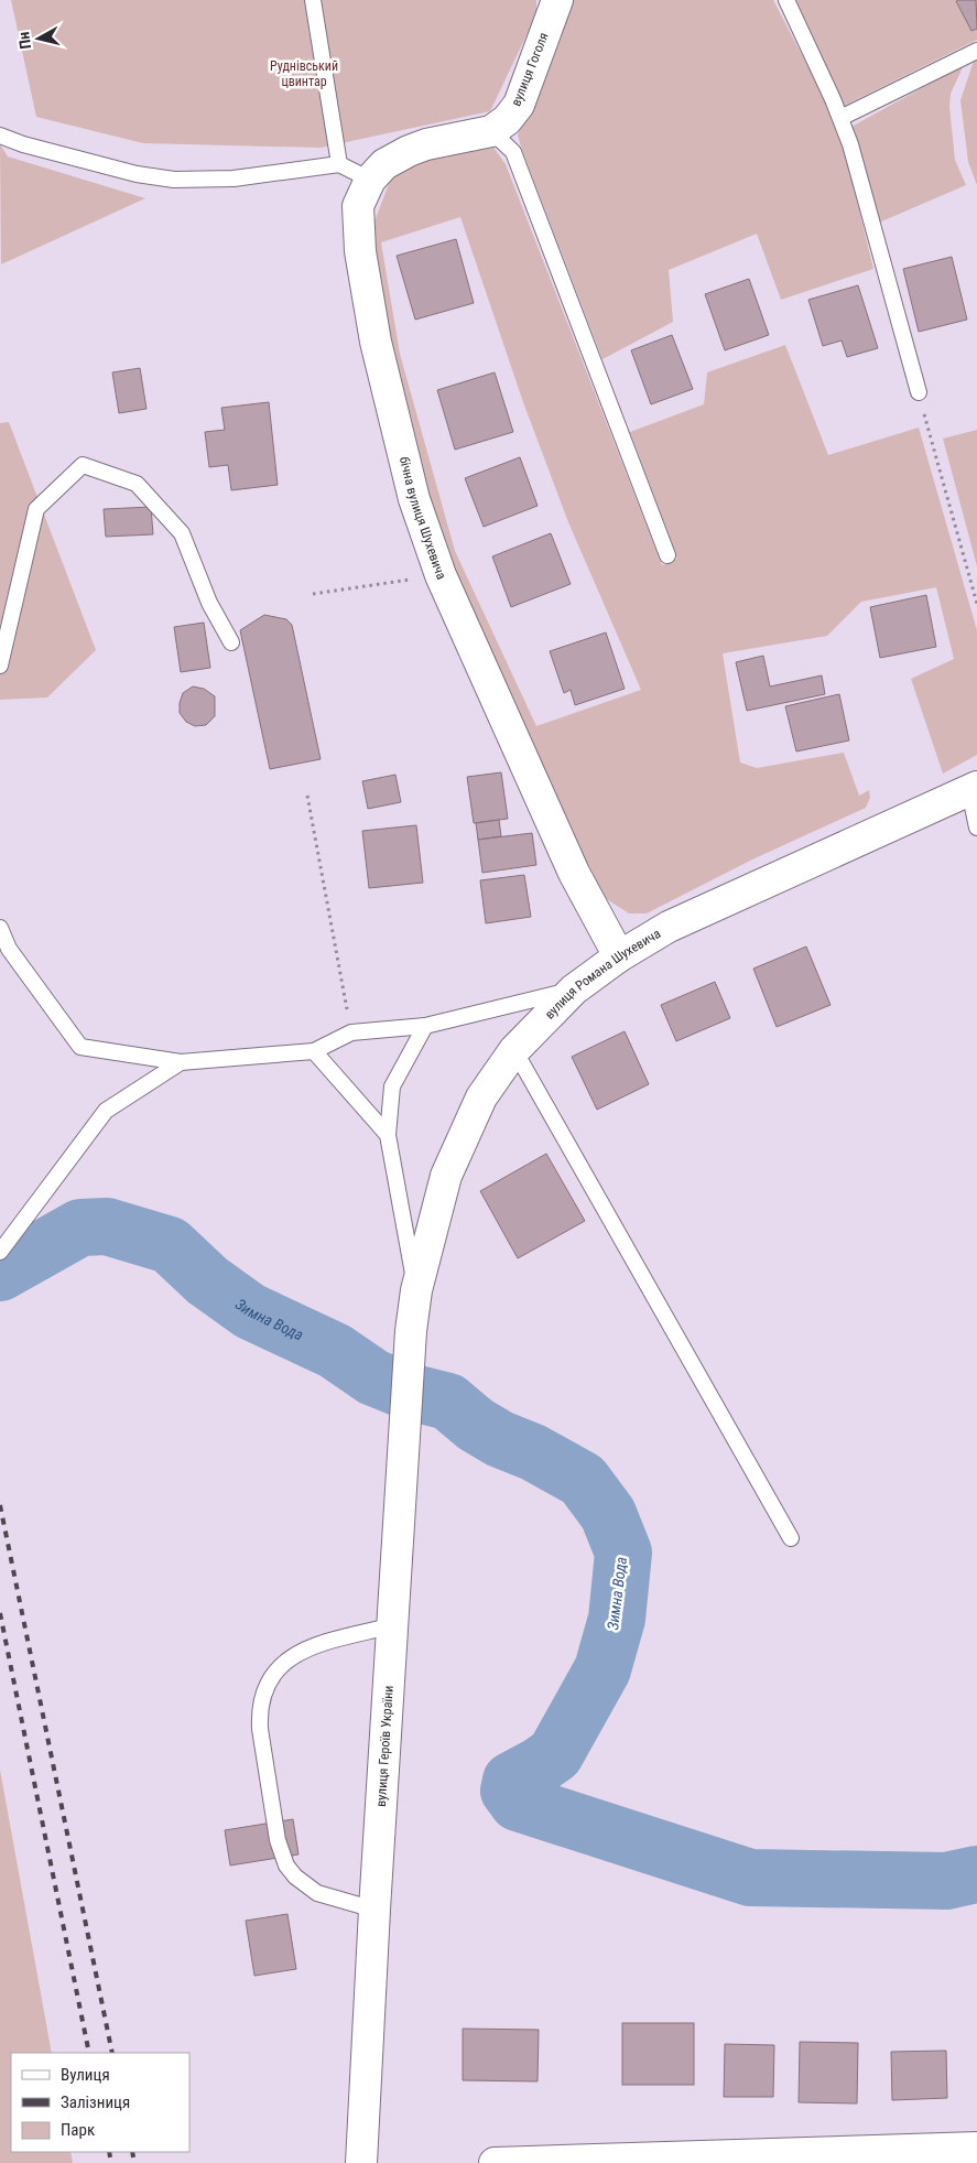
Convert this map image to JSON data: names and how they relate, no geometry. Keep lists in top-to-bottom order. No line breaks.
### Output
{"streets":{"main road":["вулиця Гоголя","бічна вулиця Шухевича","вулиця Романа Шухевича","вулиця Героїв України"]},"crossings":[["вулиця Гоголя","бічна вулиця Шухевича"],["бічна вулиця Шухевича","вулиця Романа Шухевича"],["вулиця Романа Шухевича","вулиця Героїв України"]],"water":["Зимна Вода"],"parks":["Руднівський цвинтар"],"legend":["Вулиця","Залізниця","Парк"],"north":"left"}
